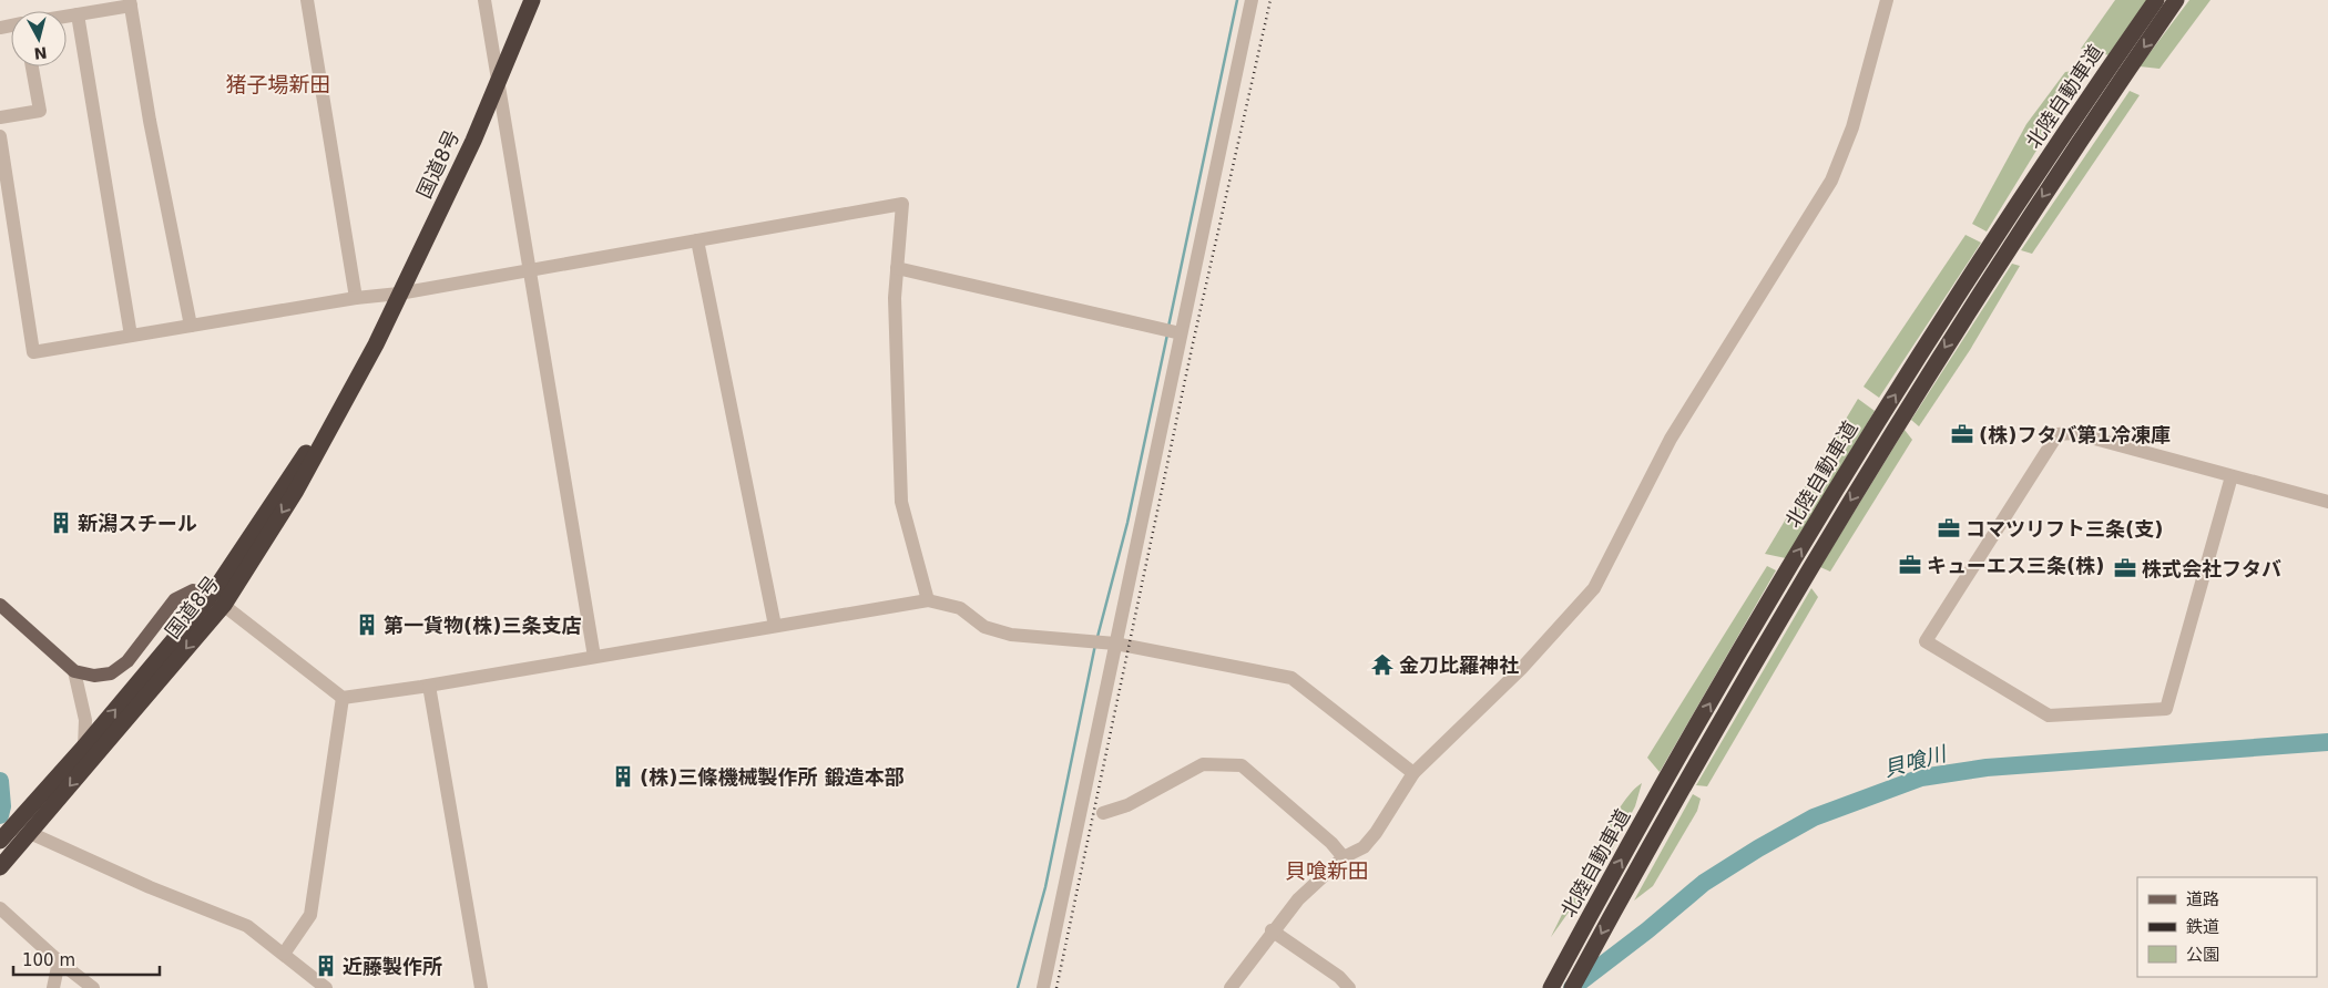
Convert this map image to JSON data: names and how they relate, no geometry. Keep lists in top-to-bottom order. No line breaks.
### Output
{"streets":{"highway":["北陸自動車道","国道8号"]},"districts":["猪子場新田","貝喰新田"],"water":["貝喰川"],"places":{"office":["(株)フタバ第1冷凍庫","コマツリフト三条(支)","キューエス三条(株)","株式会社フタバ"],"building":["新潟スチール","第一貨物(株)三条支店","(株)三條機械製作所 鍛造本部","近藤製作所"],"temple":["金刀比羅神社"]},"legend":["道路","鉄道","公園"],"scale_bar":"100 m","north":"bottom"}
